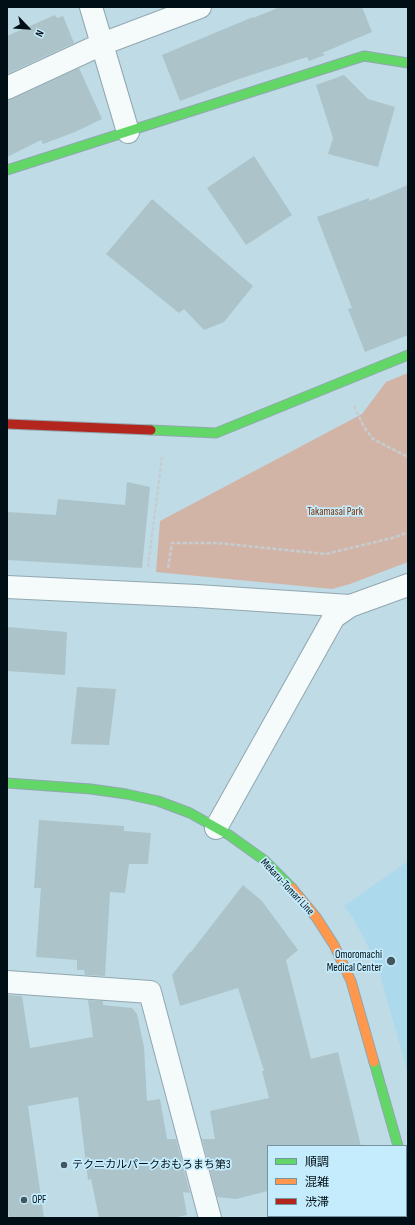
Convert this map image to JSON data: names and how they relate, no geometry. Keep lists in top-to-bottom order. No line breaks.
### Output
{"streets":{"street":["Mekaru-Tomari Line"]},"parks":["Takamasai Park"],"places":["Omoromachi Medical Center","テクニカルパークおもろまち第3","OPF"],"legend":["順調","混雑","渋滞"],"north":"bottom right"}
